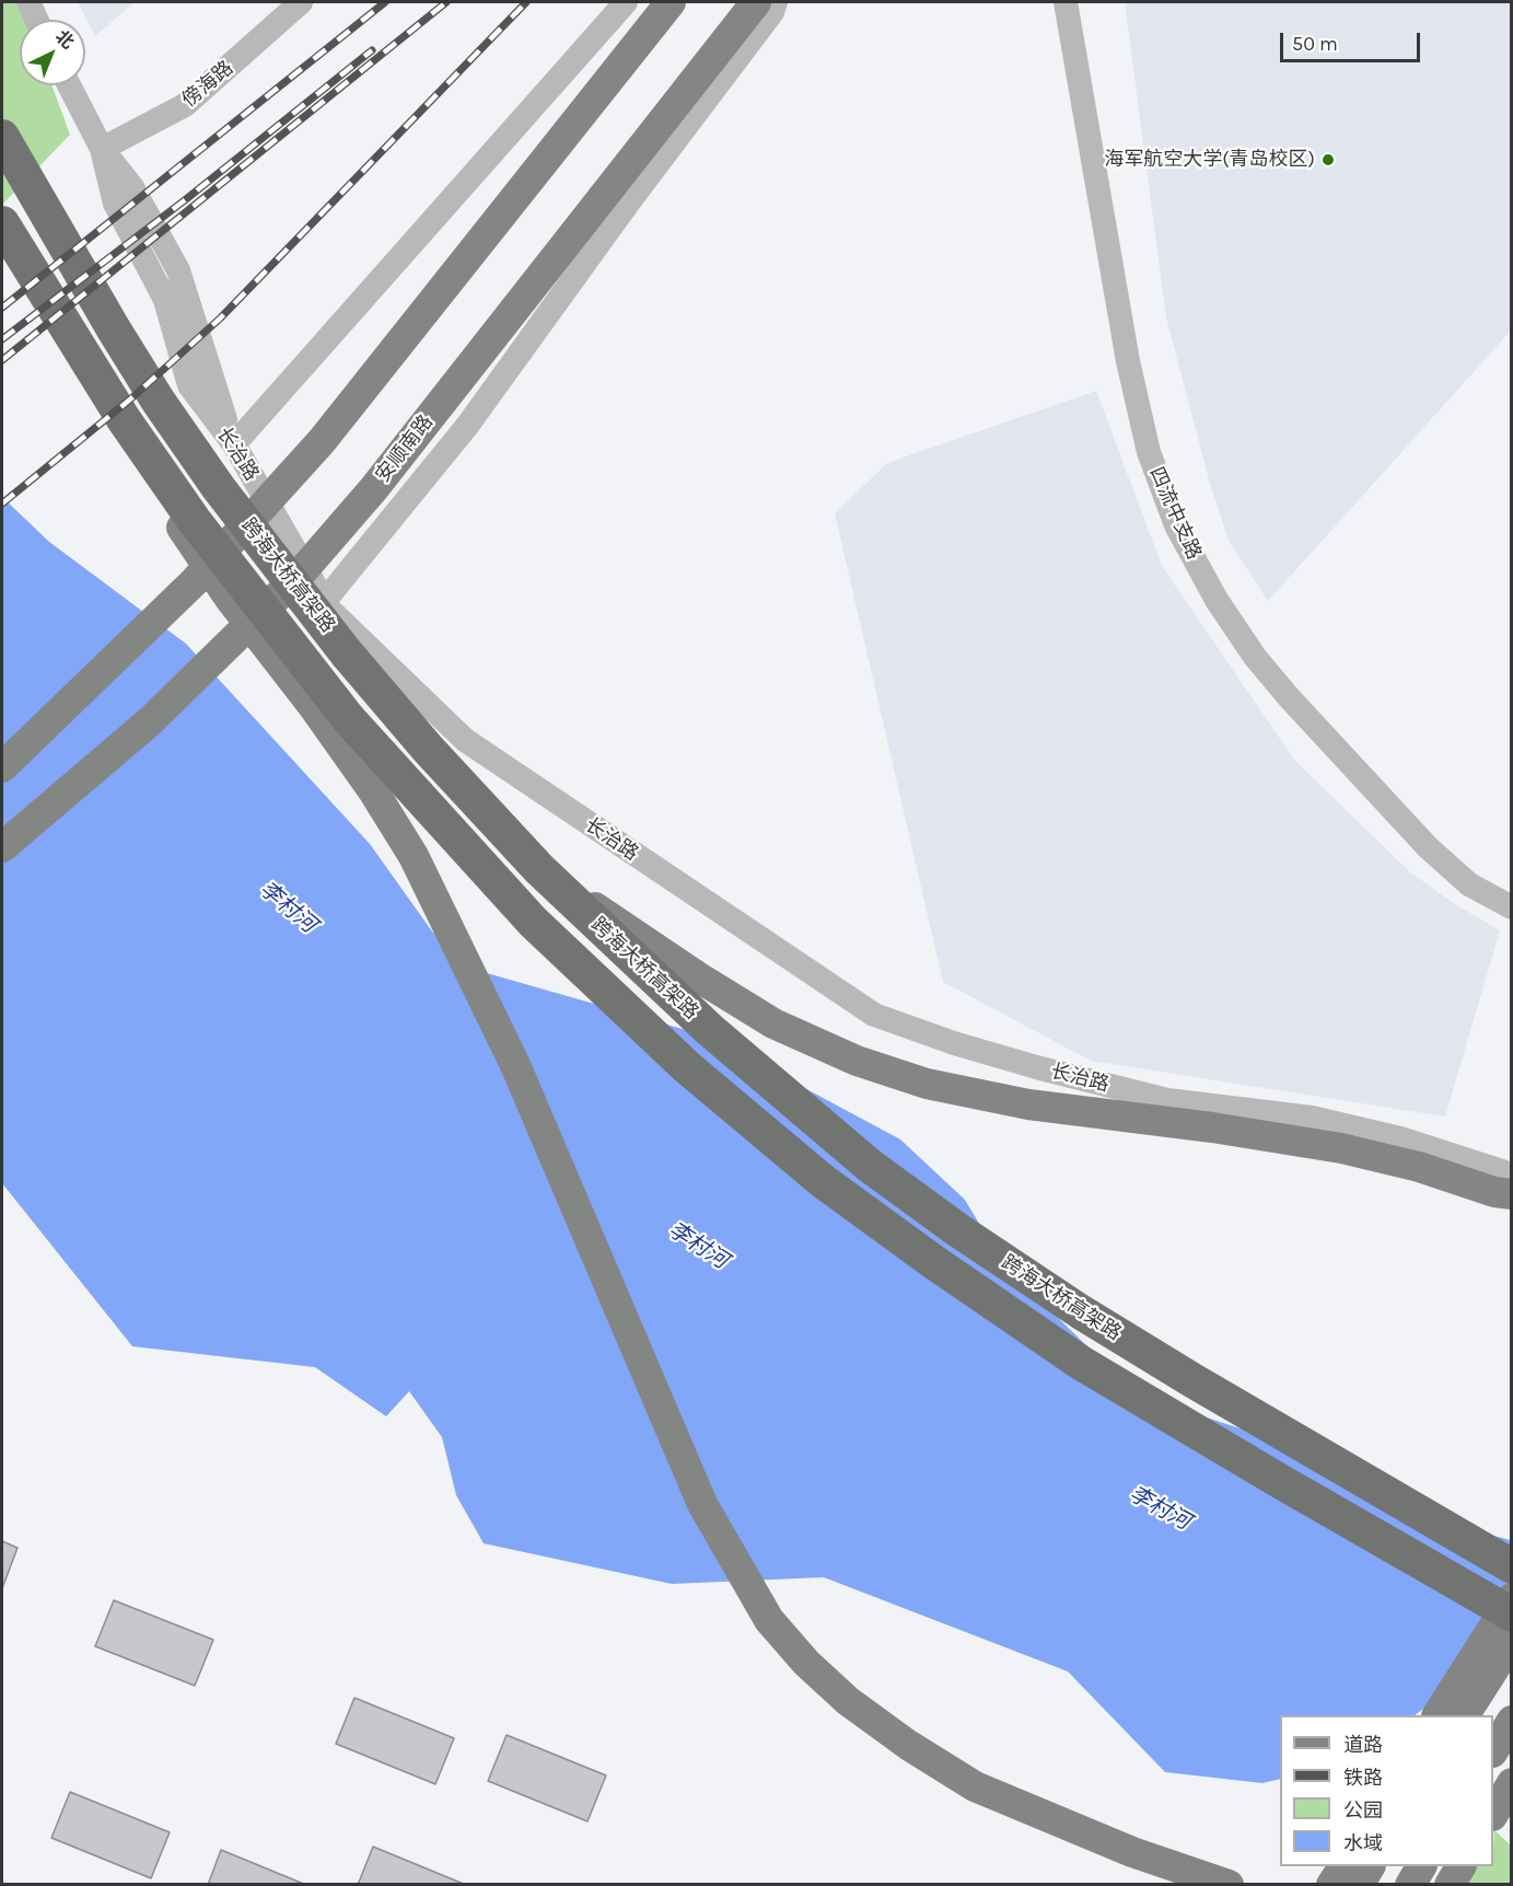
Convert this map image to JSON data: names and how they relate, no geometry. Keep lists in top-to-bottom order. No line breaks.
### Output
{"streets":{"highway":["跨海大桥高架路"],"main road":["安顺南路"],"street":["傍海路","长治路","四流中支路"]},"crossings":[["傍海路","长治路"]],"water":["李村河"],"places":["海军航空大学(青岛校区)"],"legend":["道路","铁路","公园","水域"],"scale_bar":"50 m","north":"top right"}
